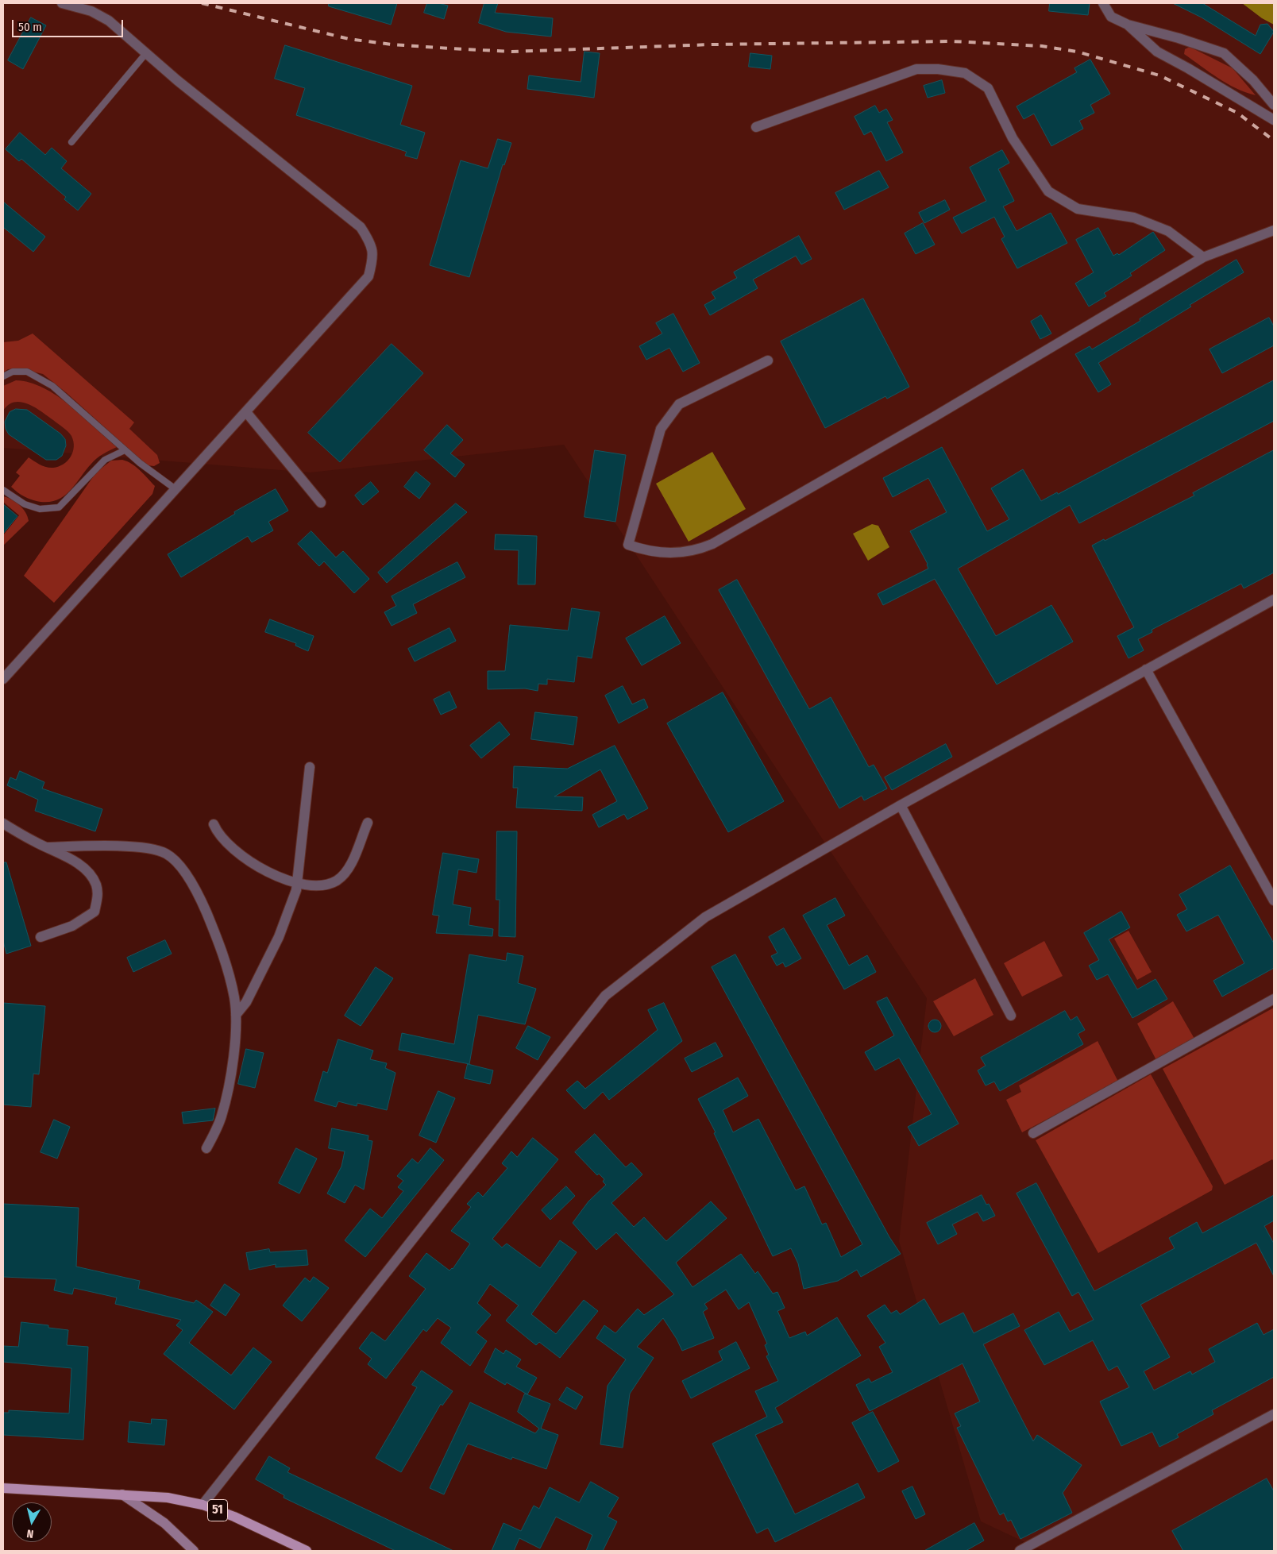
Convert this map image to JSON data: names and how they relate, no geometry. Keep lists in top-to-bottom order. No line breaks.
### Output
{"streets":{"main road":["51"]},"scale_bar":"50 m","north":"bottom"}
